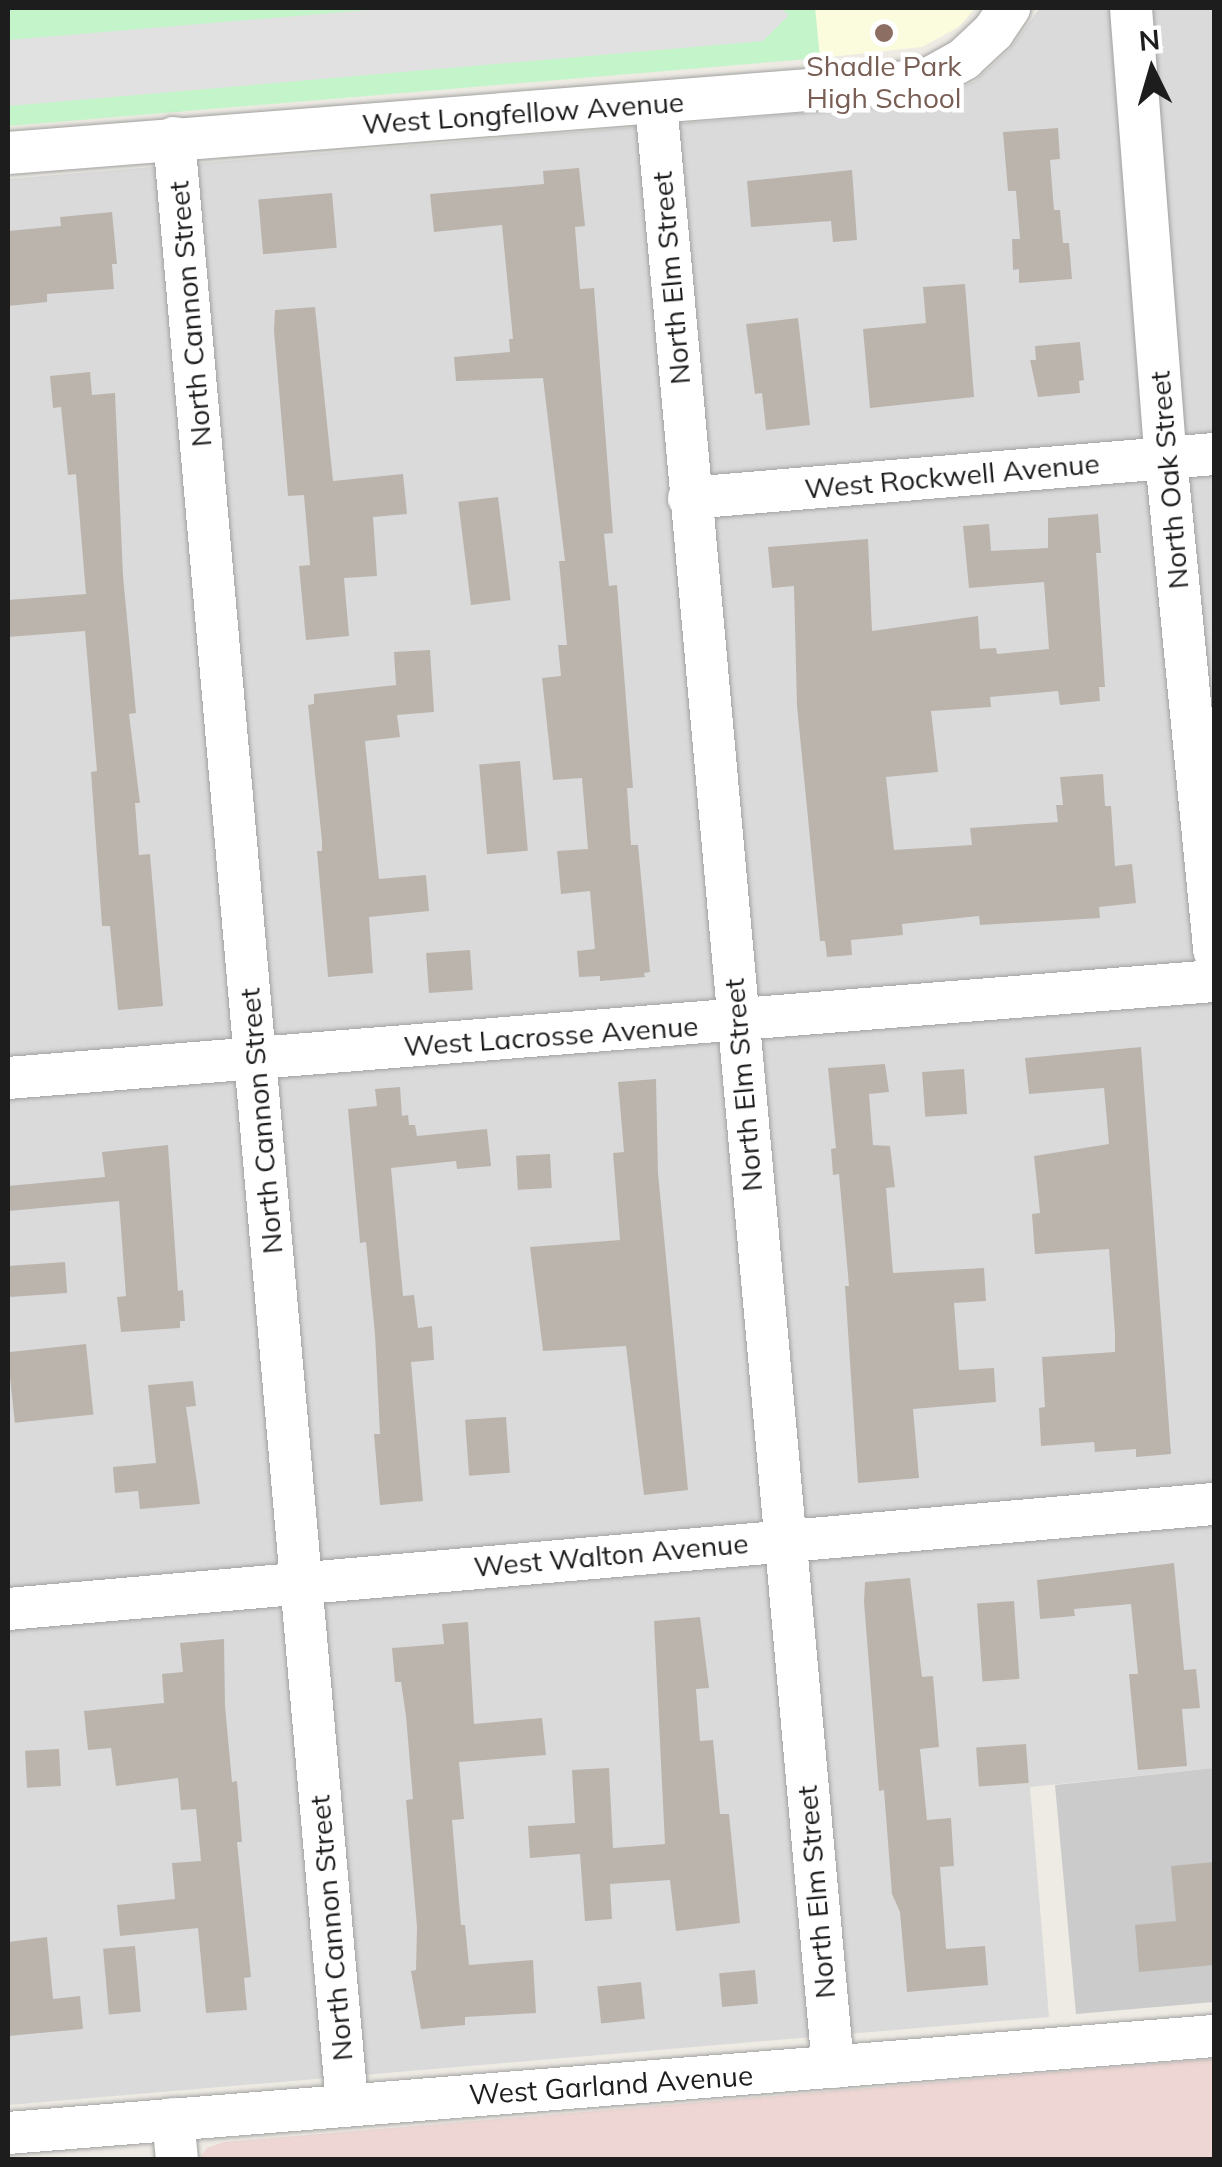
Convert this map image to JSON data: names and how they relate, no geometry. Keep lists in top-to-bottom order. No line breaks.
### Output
{"streets":{"street":["West Longfellow Avenue","North Elm Street","North Cannon Street","West Rockwell Avenue","North Oak Street","West Lacrosse Avenue","West Walton Avenue","West Garland Avenue"]},"crossings":[["West Longfellow Avenue","North Elm Street"],["West Longfellow Avenue","North Cannon Street"],["North Elm Street","West Rockwell Avenue"],["North Elm Street","West Lacrosse Avenue"],["North Elm Street","West Walton Avenue"],["North Elm Street","West Garland Avenue"],["North Cannon Street","West Lacrosse Avenue"],["North Cannon Street","West Walton Avenue"],["North Cannon Street","West Garland Avenue"],["West Rockwell Avenue","North Oak Street"]],"places":["Shadle Park High School"],"north":"top"}
